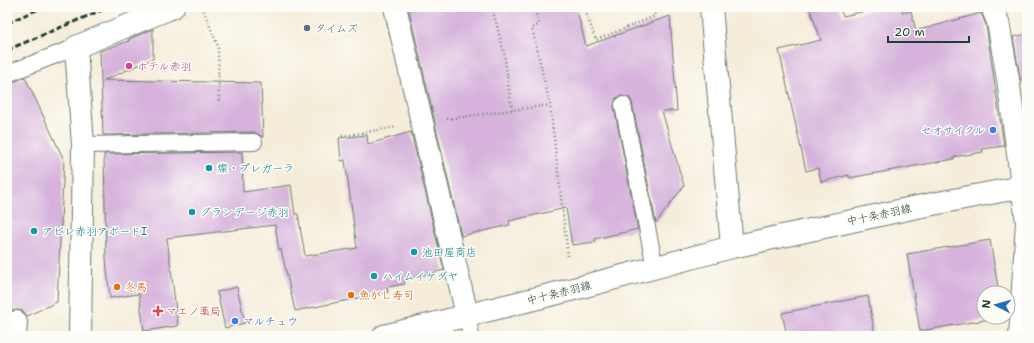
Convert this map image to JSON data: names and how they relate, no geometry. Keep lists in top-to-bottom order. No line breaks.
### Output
{"streets":{"street":["中十条赤羽線"]},"places":{"other":["タイムズ","ホテル赤羽","セオサイクル","燦・プレガーラ","グランデージ赤羽","アピレ赤羽アボードI","池田屋商店","ハイムイケダヤ","冬馬","魚がし寿司","マルチュウ"],"health":["マエノ薬局"]},"scale_bar":"20 m","north":"left"}
